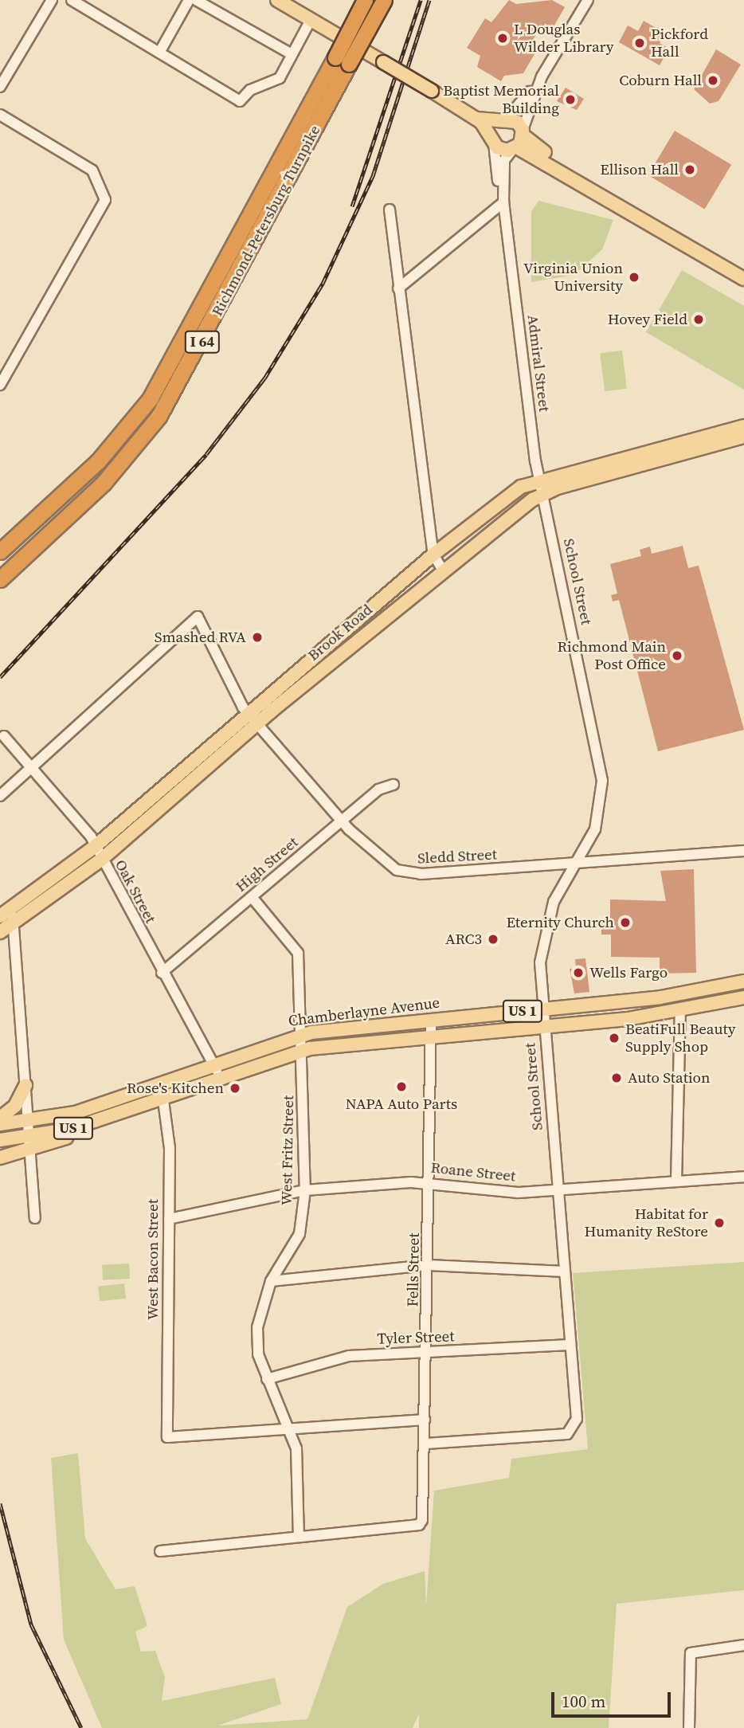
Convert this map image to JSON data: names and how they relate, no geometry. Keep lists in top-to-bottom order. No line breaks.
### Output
{"streets":{"highway":["Richmond-Petersburg Turnpike","I 64"],"main road":["Brook Road","US 1","Chamberlayne Avenue"],"street":["Admiral Street","School Street","Sledd Street","High Street","Oak Street","West Fritz Street","Roane Street","West Bacon Street","Fells Street","Tyler Street"]},"crossings":[["Admiral Street","School Street"],["Admiral Street","Brook Road"],["School Street","Brook Road"],["School Street","Sledd Street"],["School Street","Chamberlayne Avenue"],["School Street","Roane Street"],["School Street","Fells Street"],["School Street","Tyler Street"],["Brook Road","Sledd Street"],["Brook Road","Oak Street"],["Sledd Street","High Street"],["Sledd Street","Oak Street"],["High Street","Oak Street"],["High Street","West Fritz Street"],["Oak Street","Chamberlayne Avenue"],["Chamberlayne Avenue","West Fritz Street"],["Chamberlayne Avenue","West Bacon Street"],["Chamberlayne Avenue","Fells Street"],["West Fritz Street","Roane Street"],["West Fritz Street","West Bacon Street"],["West Fritz Street","Fells Street"],["West Fritz Street","Tyler Street"],["Roane Street","West Bacon Street"],["Roane Street","Fells Street"],["Fells Street","Tyler Street"]],"places":["L Douglas Wilder Library","Pickford Hall","Coburn Hall","Baptist Memorial Building","Ellison Hall","Virginia Union University","Hovey Field","Smashed RVA","Richmond Main Post Office","Eternity Church","ARC3","Wells Fargo","BeatiFull Beauty Supply Shop","Auto Station","NAPA Auto Parts","Rose's Kitchen","Habitat for Humanity ReStore"],"scale_bar":"100 m"}
